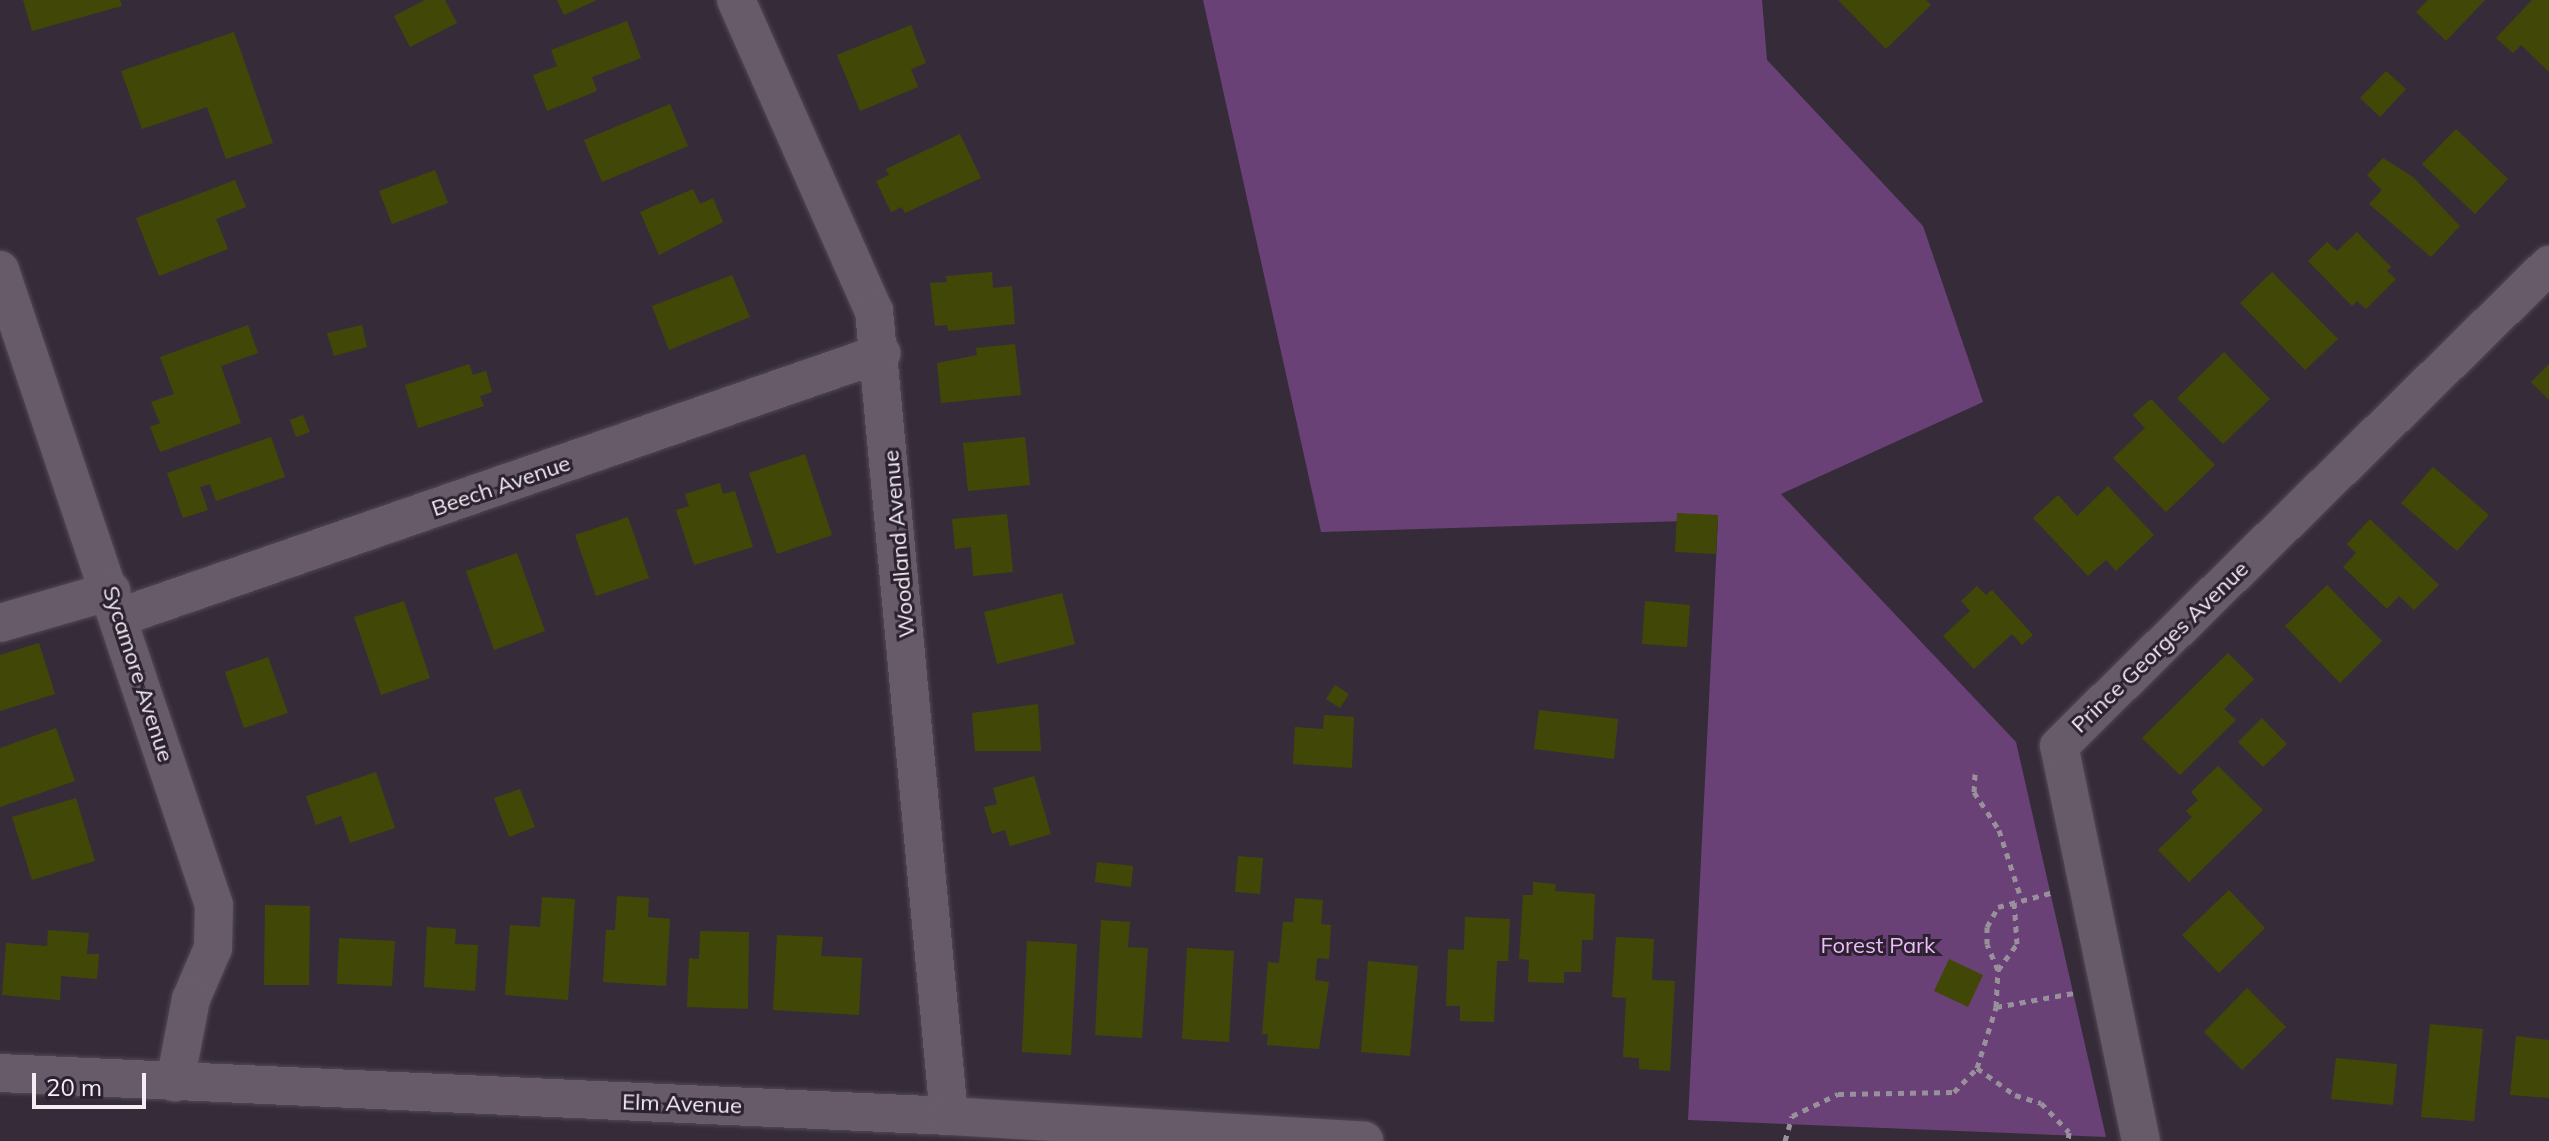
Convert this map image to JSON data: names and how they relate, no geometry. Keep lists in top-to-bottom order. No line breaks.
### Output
{"streets":{"street":["Beech Avenue","Woodland Avenue","Prince Georges Avenue","Sycamore Avenue","Elm Avenue"]},"crossings":[["Beech Avenue","Woodland Avenue"],["Beech Avenue","Sycamore Avenue"],["Woodland Avenue","Elm Avenue"],["Sycamore Avenue","Elm Avenue"]],"parks":["Forest Park"],"scale_bar":"20 m"}
